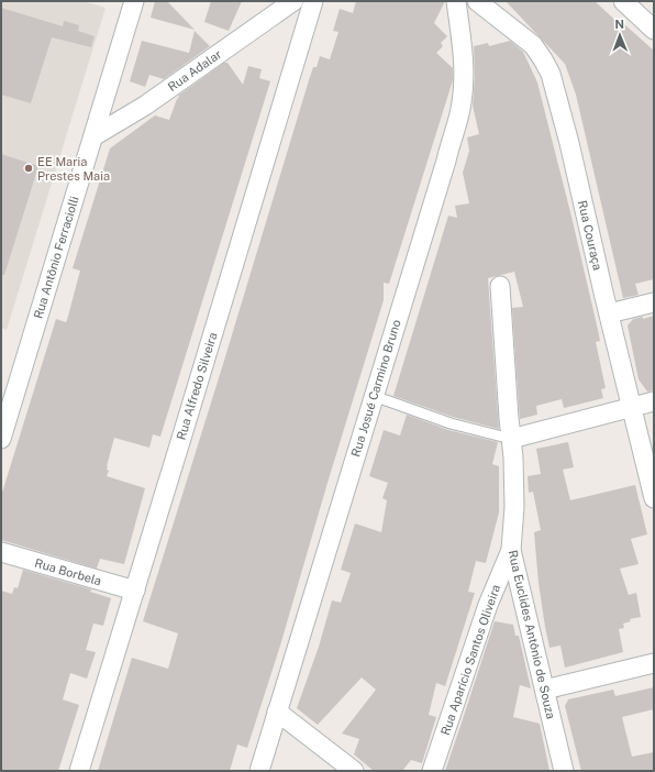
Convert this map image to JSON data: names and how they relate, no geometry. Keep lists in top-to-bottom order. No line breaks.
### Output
{"streets":{"street":["Rua Adalar","Rua Couraça","Rua Antônio Ferraciolli","Rua Alfredo Silveira","Rua Josué Carmino Bruno","Rua Borbela","Rua Euclides Antônio de Souza","Rua Aparício Santos Oliveira"]},"crossings":[["Rua Adalar","Rua Antônio Ferraciolli"],["Rua Alfredo Silveira","Rua Borbela"],["Rua Euclides Antônio de Souza","Rua Aparício Santos Oliveira"]],"places":["EE Maria Prestes Maia"],"north":"top"}
